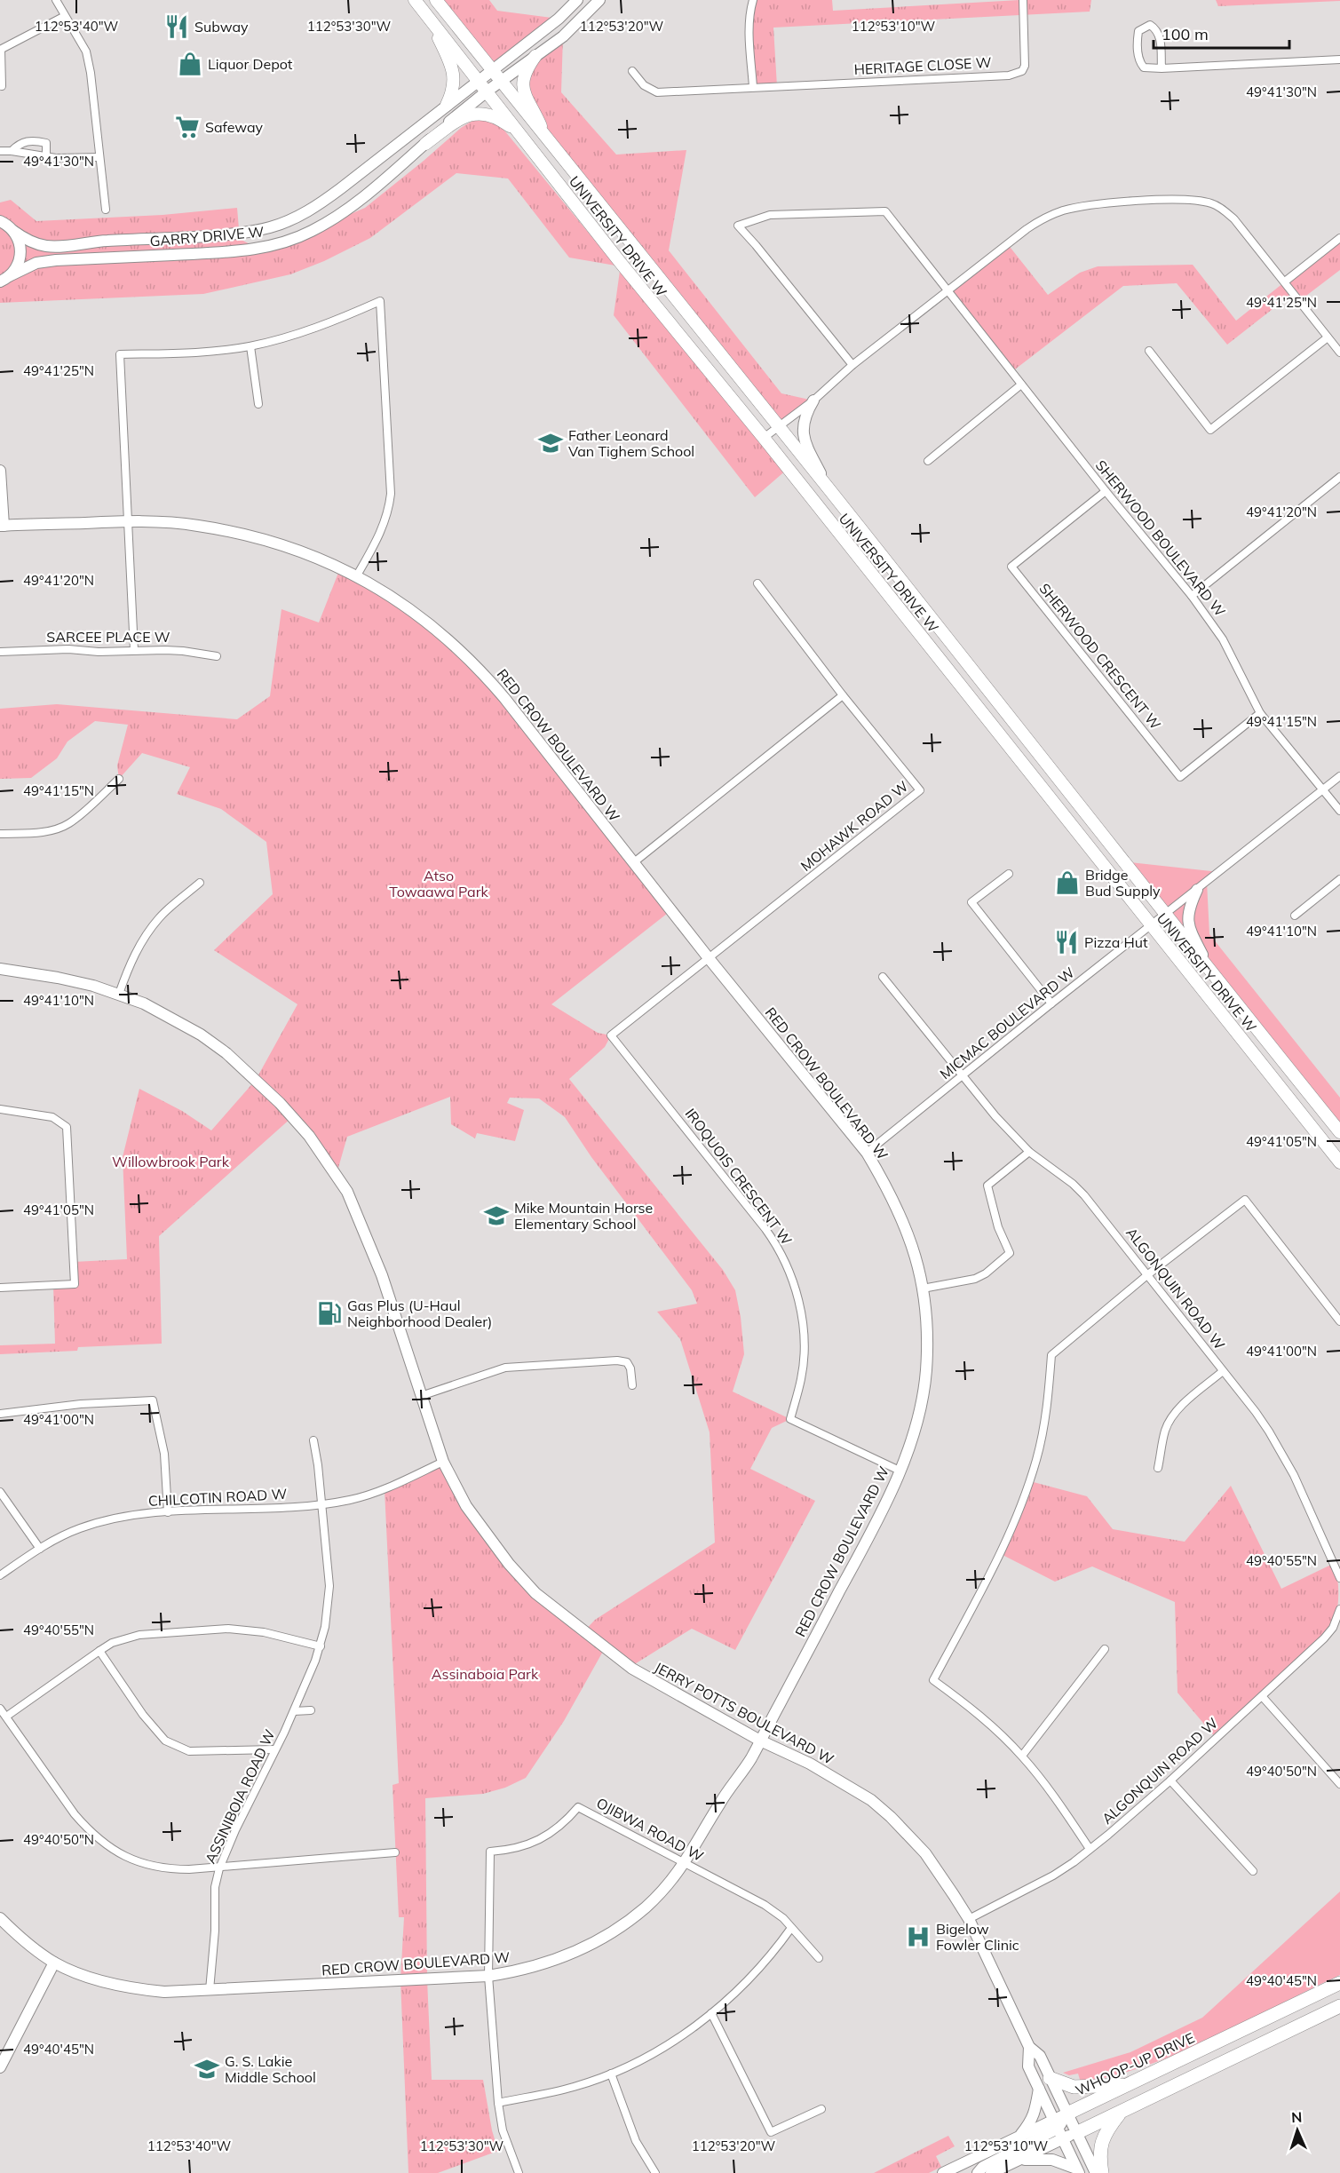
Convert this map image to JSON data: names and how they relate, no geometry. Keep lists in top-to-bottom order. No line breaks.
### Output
{"streets":{"highway":["WHOOP-UP DRIVE"],"main road":["UNIVERSITY DRIVE W"],"street":["HERITAGE CLOSE W","GARRY DRIVE W","SHERWOOD BOULEVARD W","SARCEE PLACE W","SHERWOOD CRESCENT W","RED CROW BOULEVARD W","MOHAWK ROAD W","MICMAC BOULEVARD W","IROQUOIS CRESCENT W","ALGONQUIN ROAD W","CHILCOTIN ROAD W","JERRY POTTS BOULEVARD W","ASSINIBOIA ROAD W","OJIBWA ROAD W"]},"crossings":[["GARRY DRIVE W","UNIVERSITY DRIVE W"],["UNIVERSITY DRIVE W","MICMAC BOULEVARD W"],["SHERWOOD BOULEVARD W","SHERWOOD CRESCENT W"],["SHERWOOD BOULEVARD W","MICMAC BOULEVARD W"],["RED CROW BOULEVARD W","MOHAWK ROAD W"],["RED CROW BOULEVARD W","MICMAC BOULEVARD W"],["RED CROW BOULEVARD W","IROQUOIS CRESCENT W"],["RED CROW BOULEVARD W","JERRY POTTS BOULEVARD W"],["RED CROW BOULEVARD W","ASSINIBOIA ROAD W"],["RED CROW BOULEVARD W","OJIBWA ROAD W"],["MOHAWK ROAD W","IROQUOIS CRESCENT W"],["MICMAC BOULEVARD W","ALGONQUIN ROAD W"],["ALGONQUIN ROAD W","JERRY POTTS BOULEVARD W"],["CHILCOTIN ROAD W","JERRY POTTS BOULEVARD W"],["CHILCOTIN ROAD W","ASSINIBOIA ROAD W"],["JERRY POTTS BOULEVARD W","WHOOP-UP DRIVE"]],"parks":["Atso Towaawa Park","Willowbrook Park","Assinaboia Park"],"places":{"restaurant":["Subway","Pizza Hut"],"shop":["Liquor Depot","Bridge Bud Supply"],"supermarket":["Safeway"],"school or university":["Father Leonard Van Tighem School","Mike Mountain Horse Elementary School","G. S. Lakie Middle School"],"fuel station":["Gas Plus (U-Haul Neighborhood Dealer)"],"hospital":["Bigelow Fowler Clinic"]},"scale_bar":"100 m","north":"top","coordinates":["112°53'40\"W","112°53'30\"W","112°53'20\"W","112°53'10\"W","49°41'30\"N","49°41'25\"N","49°41'20\"N","49°41'15\"N","49°41'10\"N","49°41'05\"N","49°41'00\"N","49°40'55\"N","49°40'50\"N","49°40'45\"N"]}
